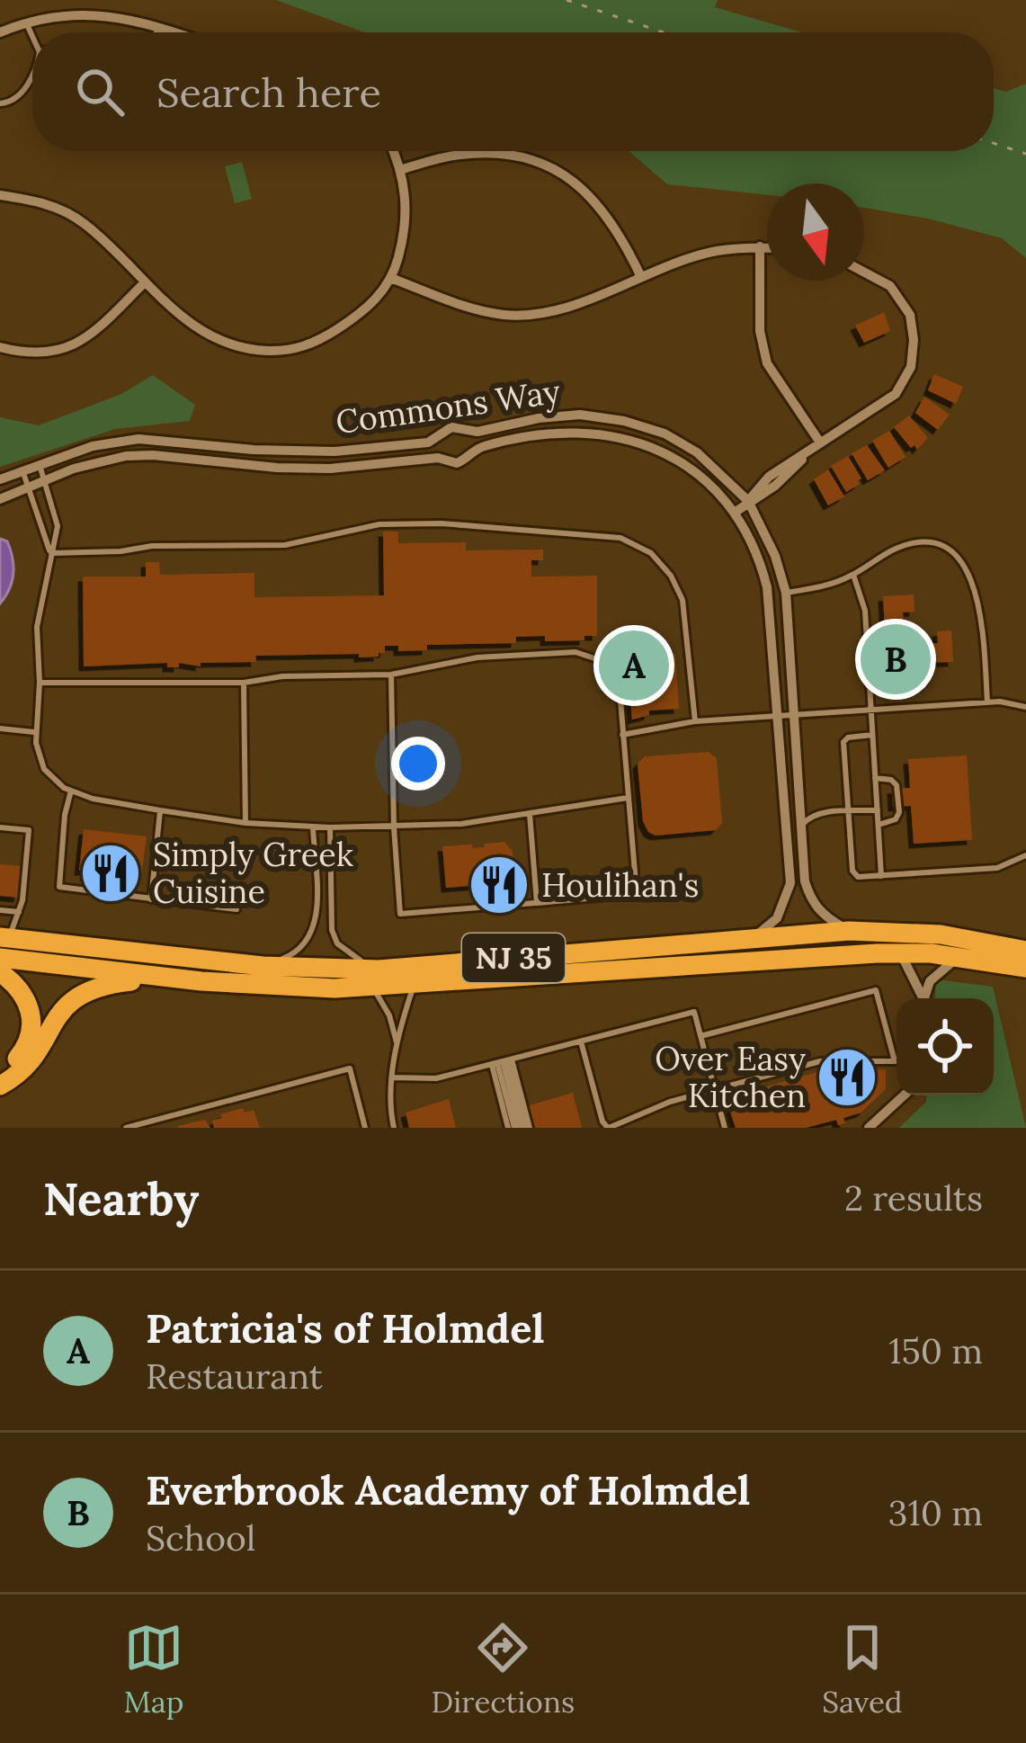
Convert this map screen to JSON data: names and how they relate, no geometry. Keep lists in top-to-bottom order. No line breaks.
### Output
{"streets":{"highway":["NJ 35"],"street":["Commons Way"]},"crossings":[["Commons Way","NJ 35"]],"places":{"restaurant":["Simply Greek Cuisine","Houlihan's","Over Easy Kitchen"]},"north":"bottom","page":{"search":"Search here","pins":["B","A"],"heading":["Nearby","2 results"],"list":[{"mark":"A","name":"Patricia's of Holmdel","note":"Restaurant","value":"150 m"},{"mark":"B","name":"Everbrook Academy of Holmdel","note":"School","value":"310 m"}],"nav":["Map","Directions","Saved"]}}
